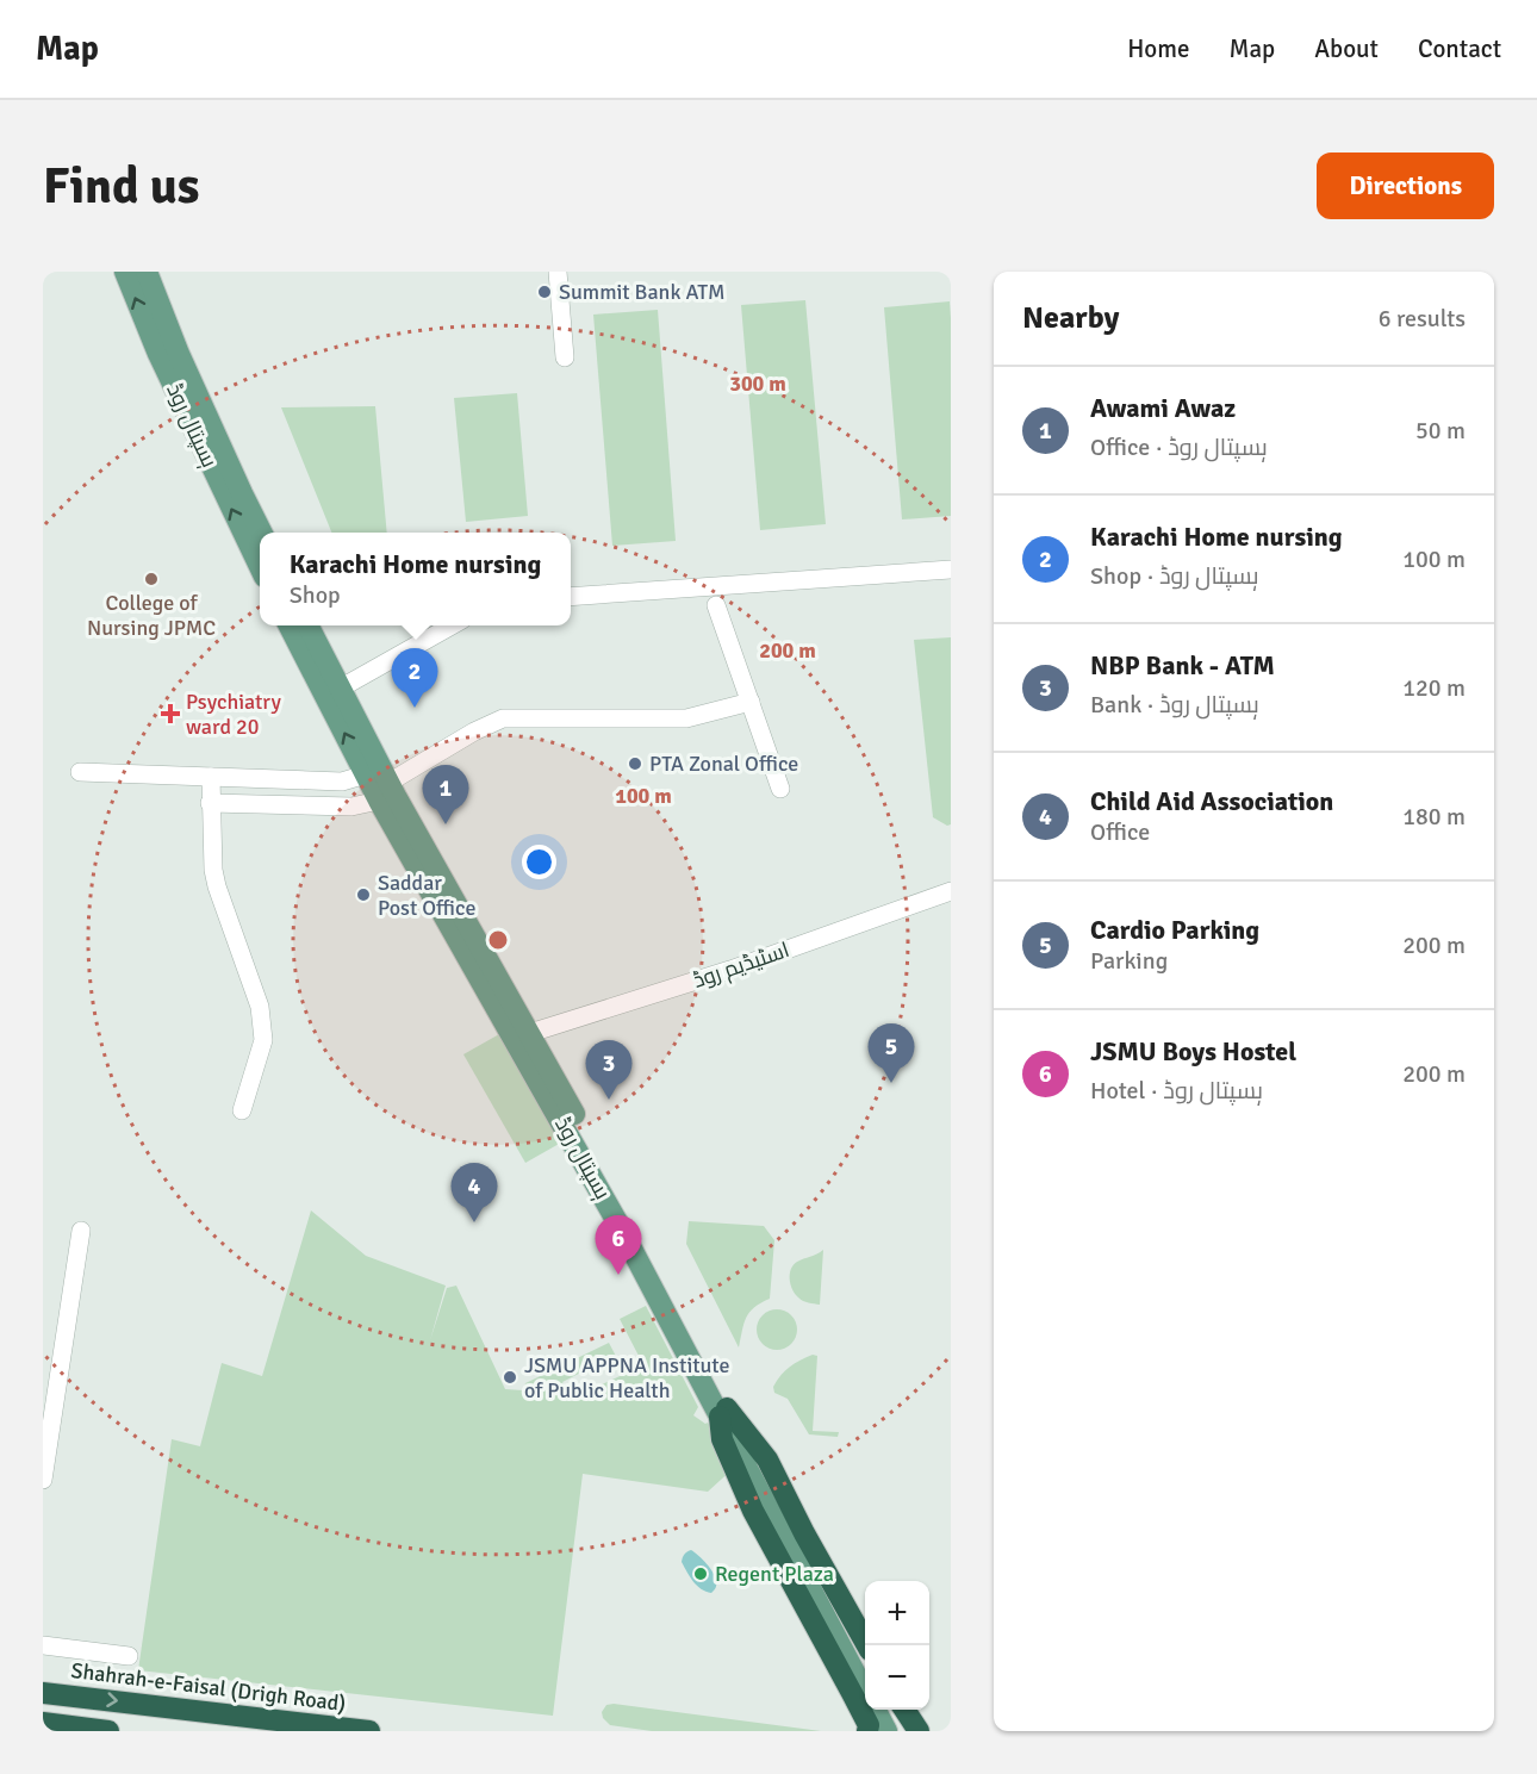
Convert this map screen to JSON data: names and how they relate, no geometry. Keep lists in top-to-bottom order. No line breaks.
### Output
{"streets":{"highway":["Shahrah-e-Faisal (Drigh Road)"],"main road":["ہسپتال روڈ"],"street":["اسٹیڈیم روڈ"]},"crossings":[["ہسپتال روڈ","اسٹیڈیم روڈ"]],"one_way":["Shahrah-e-Faisal (Drigh Road)"],"places":{"other":["Summit Bank ATM","College of Nursing JPMC","PTA Zonal Office","Saddar Post Office","JSMU APPNA Institute of Public Health","Regent Plaza"],"health":["Psychiatry ward 20"]},"page":{"header":"Map","nav":["Home","Map","About","Contact"],"buttons":"Directions","title":"Find us","heading":["Nearby","6 results"],"list":[{"mark":"1","name":"Awami Awaz","note":"Office · ہسپتال روڈ","value":"50 m"},{"mark":"2","name":"Karachi Home nursing","note":"Shop · ہسپتال روڈ","value":"100 m"},{"mark":"3","name":"NBP Bank - ATM","note":"Bank · ہسپتال روڈ","value":"120 m"},{"mark":"4","name":"Child Aid Association","note":"Office","value":"180 m"},{"mark":"5","name":"Cardio Parking","note":"Parking","value":"200 m"},{"mark":"6","name":"JSMU Boys Hostel","note":"Hotel · ہسپتال روڈ","value":"200 m"}],"popup":["Karachi Home nursing","Shop"],"pins":["2","1","5","3","4","6"],"map_buttons":["+","−"]},"rings":["300 m","200 m","100 m"]}
